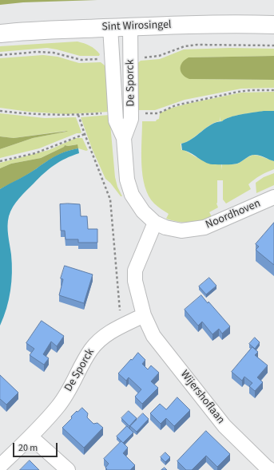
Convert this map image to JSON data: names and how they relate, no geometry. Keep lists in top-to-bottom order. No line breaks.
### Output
{"streets":{"main road":["Sint Wirosingel"],"street":["De Sporck","Noordhoven","Wijershoflaan"]},"crossings":[["Sint Wirosingel","De Sporck"],["De Sporck","Noordhoven"],["De Sporck","Wijershoflaan"]],"scale_bar":"20 m"}
